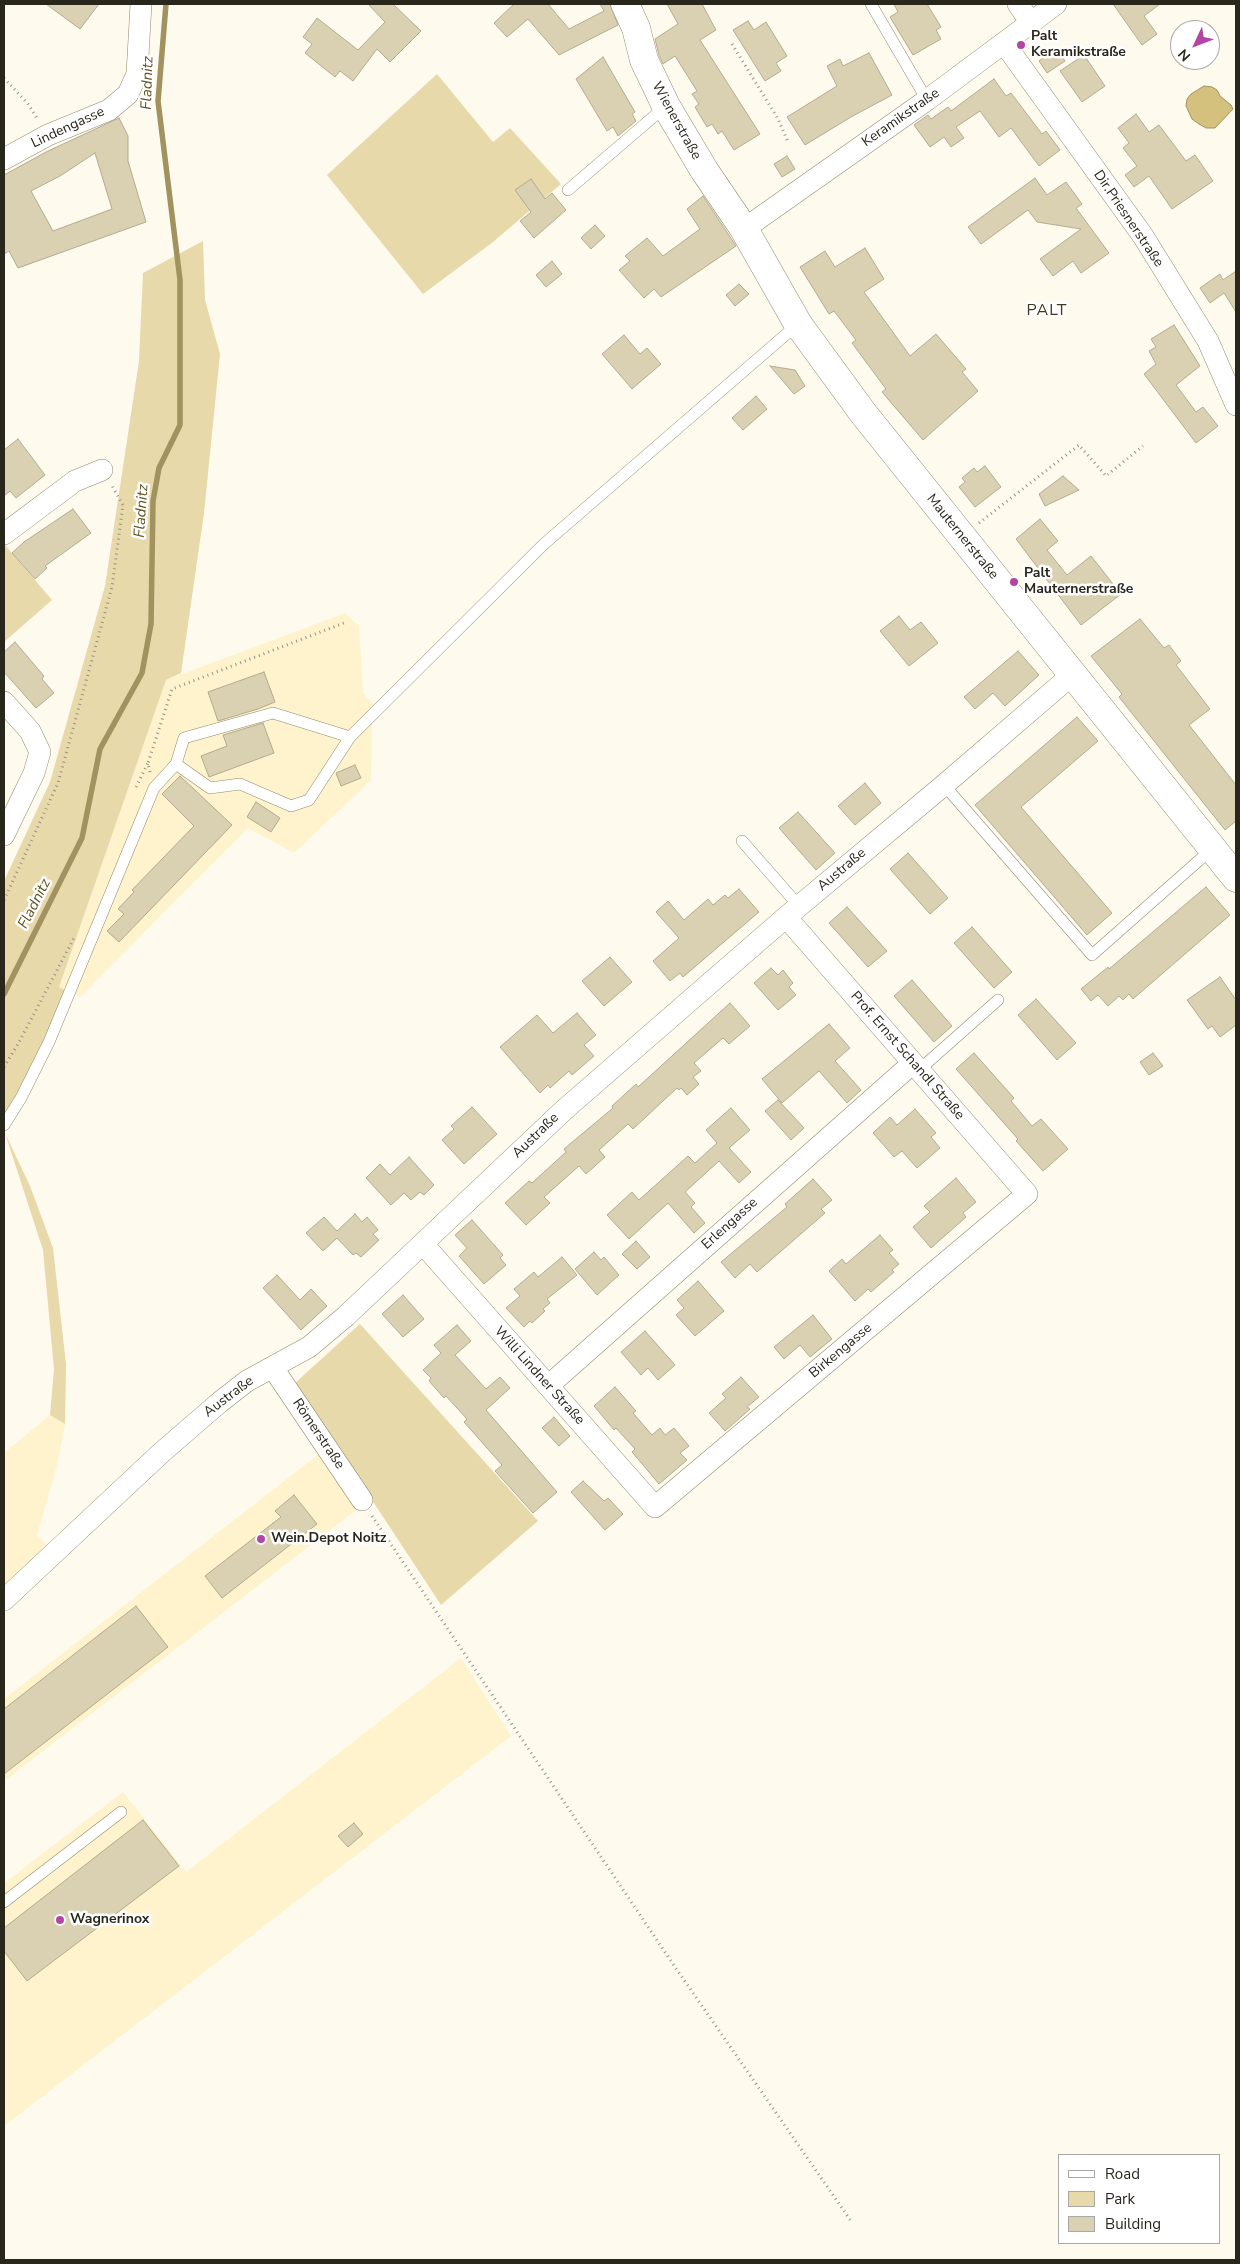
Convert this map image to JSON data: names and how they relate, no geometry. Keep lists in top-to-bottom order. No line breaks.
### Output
{"streets":{"street":["Keramikstraße","Wienerstraße","Lindengasse","Dir.Priesnerstraße","Mauternerstraße","Austraße","Prof. Ernst Schandl Straße","Erlengasse","Birkengasse","Willi Lindner Straße","Römerstraße"]},"crossings":[["Keramikstraße","Wienerstraße"],["Keramikstraße","Dir.Priesnerstraße"],["Keramikstraße","Mauternerstraße"],["Wienerstraße","Mauternerstraße"],["Mauternerstraße","Austraße"],["Austraße","Prof. Ernst Schandl Straße"],["Austraße","Willi Lindner Straße"],["Austraße","Römerstraße"],["Prof. Ernst Schandl Straße","Erlengasse"],["Prof. Ernst Schandl Straße","Birkengasse"],["Erlengasse","Willi Lindner Straße"],["Birkengasse","Willi Lindner Straße"]],"districts":["PALT"],"water":["Fladnitz"],"places":["Palt Keramikstraße","Palt Mauternerstraße","Wein.Depot Noitz","Wagnerinox"],"legend":["Road","Park","Building"],"north":"bottom left"}
